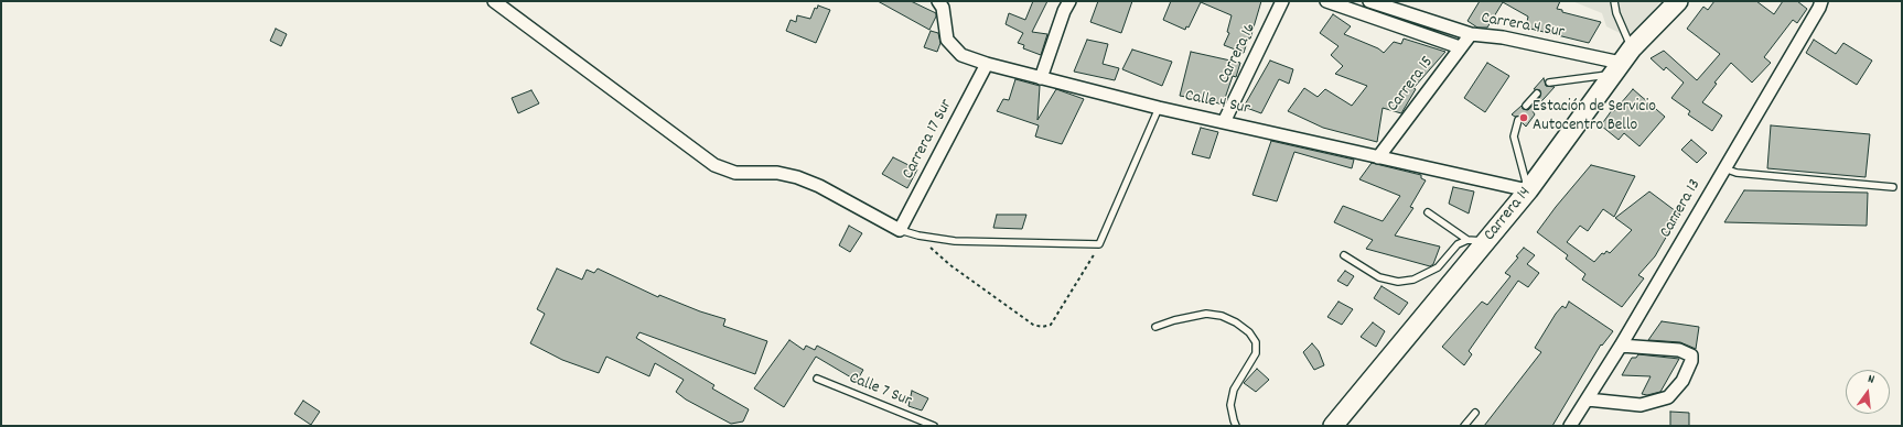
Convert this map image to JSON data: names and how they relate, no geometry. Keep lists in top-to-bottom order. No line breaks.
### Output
{"streets":{"main road":["Carrera 14"],"street":["Carrera 4 Sur","Carrera 16","Carrera 15","Calle 4 Sur","Carrera 17 Sur","Carrera 13"],"lane":["Calle 7 Sur"]},"crossings":[["Carrera 4 Sur","Carrera 15"],["Carrera 4 Sur","Carrera 14"],["Carrera 16","Calle 4 Sur"],["Carrera 15","Calle 4 Sur"],["Calle 4 Sur","Carrera 17 Sur"],["Calle 4 Sur","Carrera 14"]],"places":["Estación de Servicio Autocentro Bello"],"north":"top"}
